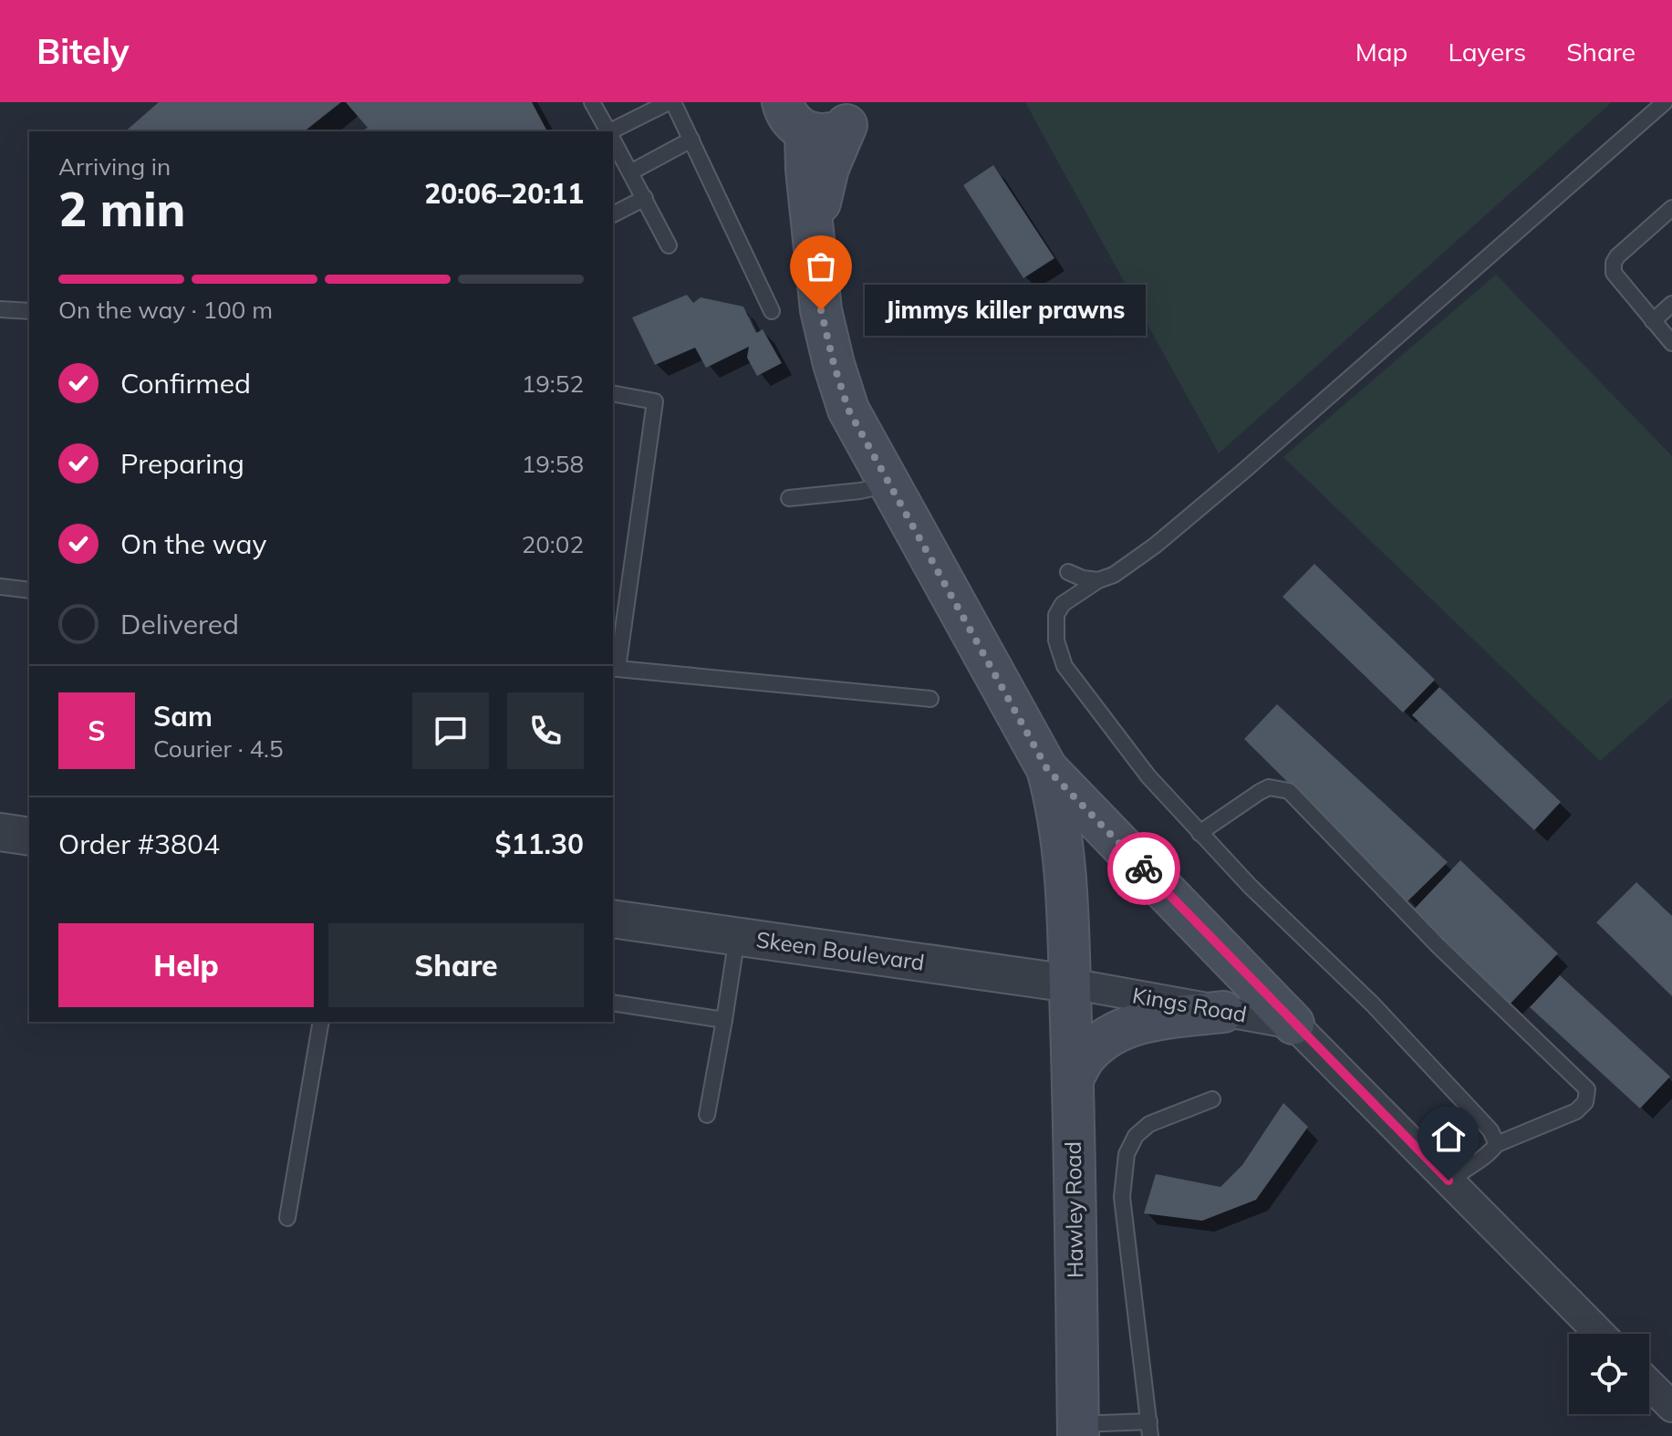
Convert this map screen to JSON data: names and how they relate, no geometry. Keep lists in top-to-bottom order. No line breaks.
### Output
{"streets":{"main road":["Hawley Road"],"street":["Skeen Boulevard","Kings Road"]},"crossings":[["Skeen Boulevard","Kings Road"],["Skeen Boulevard","Hawley Road"],["Kings Road","Hawley Road"]],"places":["Jimmys killer prawns"],"page":{"header":"Bitely","nav":["Map","Layers","Share"],"heading":["2 min","Arriving in","20:06–20:11"],"panel":["Sam","Courier · 4.5","Order #3804","$11.30"],"bar":"On the way · 100 m","bubble":"Jimmys killer prawns","list":[["Confirmed","19:52"],["Preparing","19:58"],["On the way","20:02"],"Delivered"],"round":"S","buttons":["Help","Share"]}}
